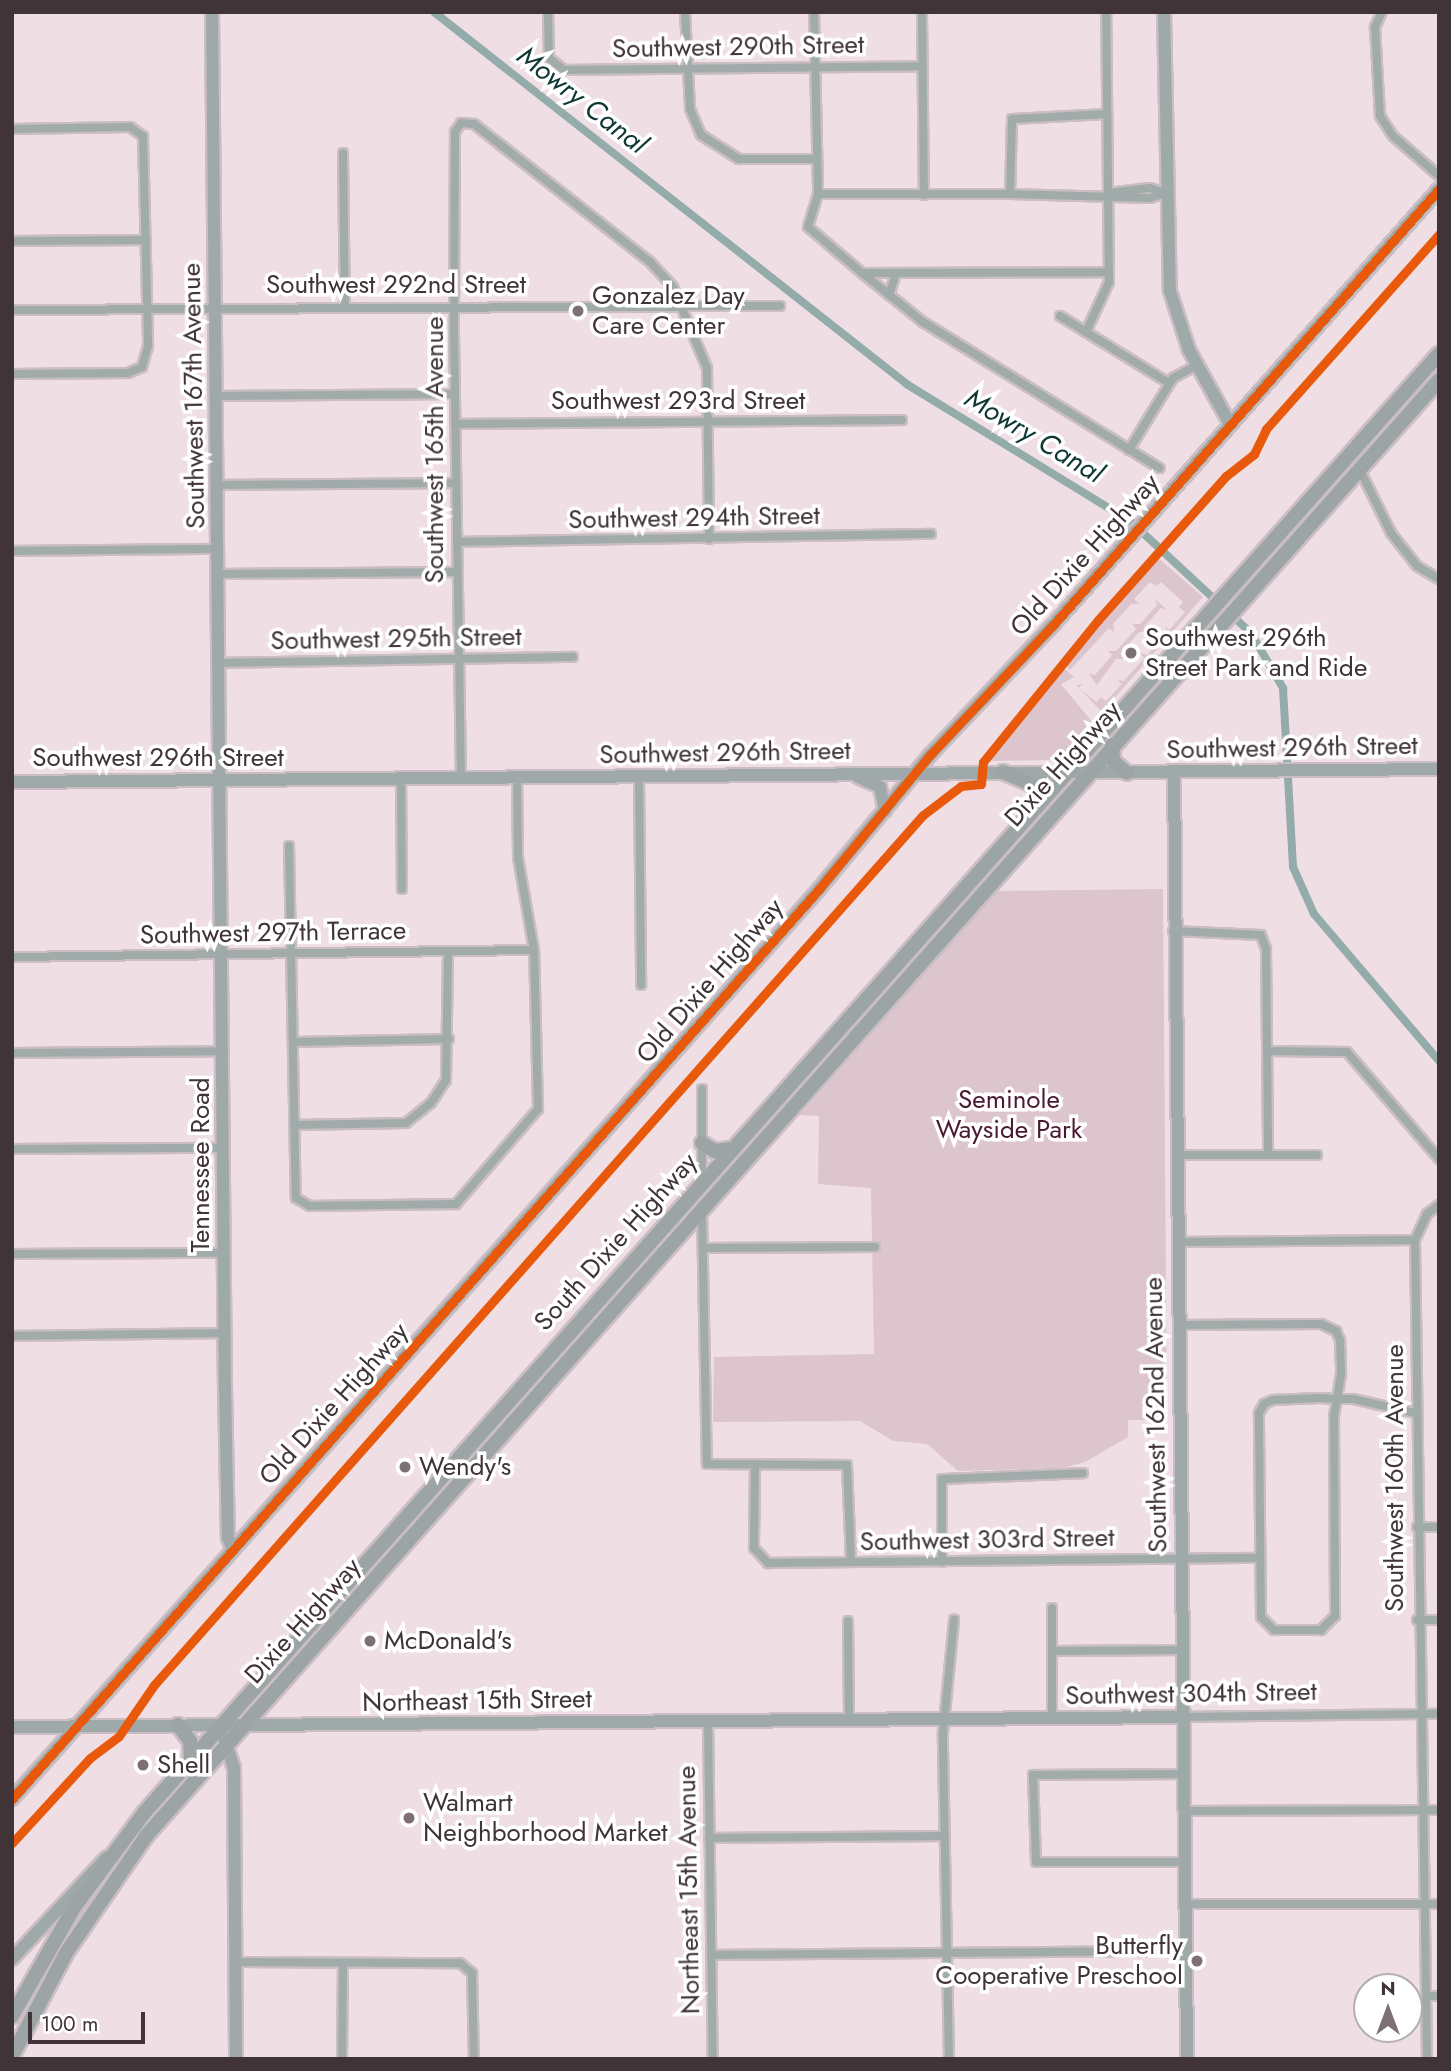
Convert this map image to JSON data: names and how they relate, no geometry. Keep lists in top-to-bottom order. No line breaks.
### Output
{"streets":{"highway":["Dixie Highway","South Dixie Highway"],"street":["Southwest 290th Street","Southwest 292nd Street","Southwest 167th Avenue","Southwest 293rd Street","Southwest 165th Avenue","Southwest 294th Street","Old Dixie Highway","Southwest 295th Street","Southwest 296th Street","Southwest 297th Terrace","Tennessee Road","Southwest 162nd Avenue","Southwest 160th Avenue","Southwest 303rd Street","Southwest 304th Street","Northeast 15th Street","Northeast 15th Avenue"]},"crossings":[["Southwest 292nd Street","Southwest 167th Avenue"],["Southwest 292nd Street","Southwest 165th Avenue"],["Southwest 167th Avenue","Southwest 295th Street"],["Southwest 167th Avenue","Southwest 296th Street"],["Southwest 167th Avenue","Tennessee Road"],["Southwest 293rd Street","Southwest 165th Avenue"],["Southwest 165th Avenue","Southwest 294th Street"],["Southwest 165th Avenue","Southwest 295th Street"],["Southwest 165th Avenue","Southwest 296th Street"],["Old Dixie Highway","Southwest 296th Street"],["Old Dixie Highway","Tennessee Road"],["Old Dixie Highway","Northeast 15th Street"],["Southwest 296th Street","Dixie Highway"],["Southwest 296th Street","Tennessee Road"],["Southwest 296th Street","Southwest 162nd Avenue"],["Dixie Highway","South Dixie Highway"],["Dixie Highway","Northeast 15th Street"],["Southwest 297th Terrace","Tennessee Road"],["Southwest 162nd Avenue","Southwest 303rd Street"],["Southwest 162nd Avenue","Southwest 304th Street"],["Southwest 160th Avenue","Southwest 304th Street"],["Southwest 304th Street","Northeast 15th Street"],["Northeast 15th Street","Northeast 15th Avenue"]],"water":["Mowry Canal"],"parks":["Seminole Wayside Park"],"places":["Gonzalez Day Care Center","Southwest 296th Street Park and Ride","Wendy's","McDonald's","Shell","Walmart Neighborhood Market","Butterfly Cooperative Preschool"],"scale_bar":"100 m","north":"top"}
